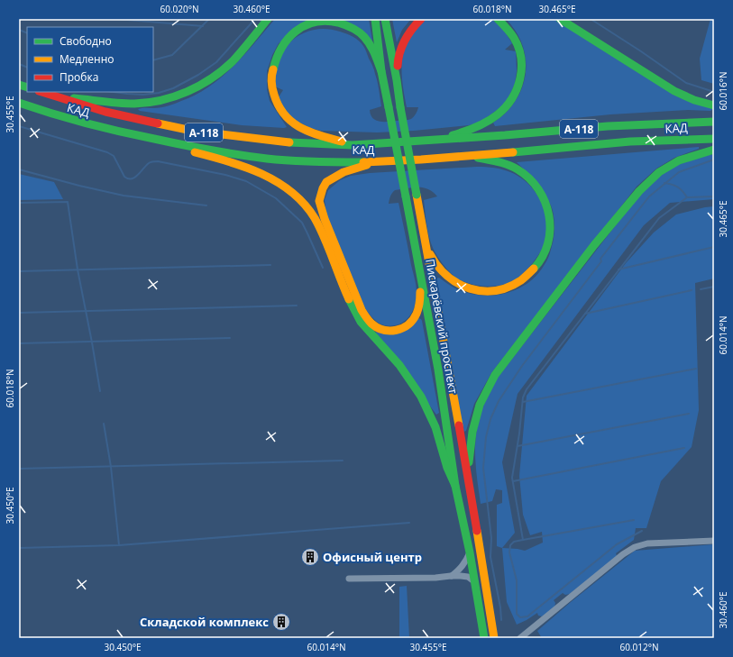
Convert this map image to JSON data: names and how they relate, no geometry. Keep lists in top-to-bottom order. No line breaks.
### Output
{"streets":{"main road":["КАД","А-118","Пискарёвский проспект"]},"places":{"building":["Офисный центр","Складской комплекс"]},"legend":["Свободно","Медленно","Пробка"],"coordinates":["60.020°N","30.460°E","60.018°N","30.465°E","60.016°N","30.455°E","60.014°N","30.450°E","60.012°N"]}
